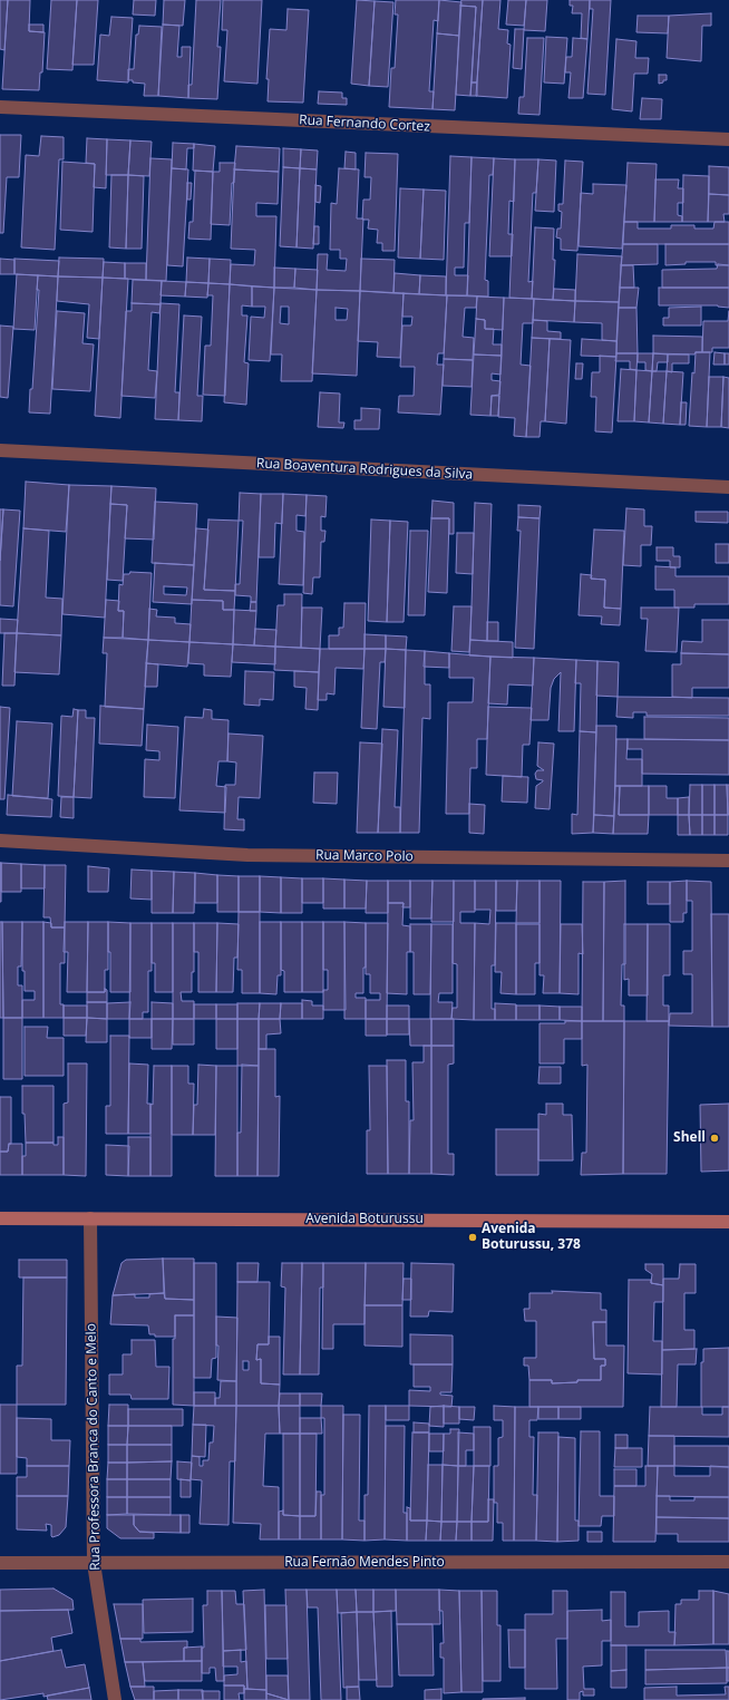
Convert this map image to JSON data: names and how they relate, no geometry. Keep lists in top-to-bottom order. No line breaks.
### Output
{"streets":{"main road":["Avenida Boturussu"],"street":["Rua Fernando Cortez","Rua Boaventura Rodrigues da Silva","Rua Marco Polo","Rua Professora Branca do Canto e Melo","Rua Fernão Mendes Pinto"]},"crossings":[["Avenida Boturussu","Rua Professora Branca do Canto e Melo"],["Rua Professora Branca do Canto e Melo","Rua Fernão Mendes Pinto"]],"places":["Shell","Avenida Boturussu, 378"]}
